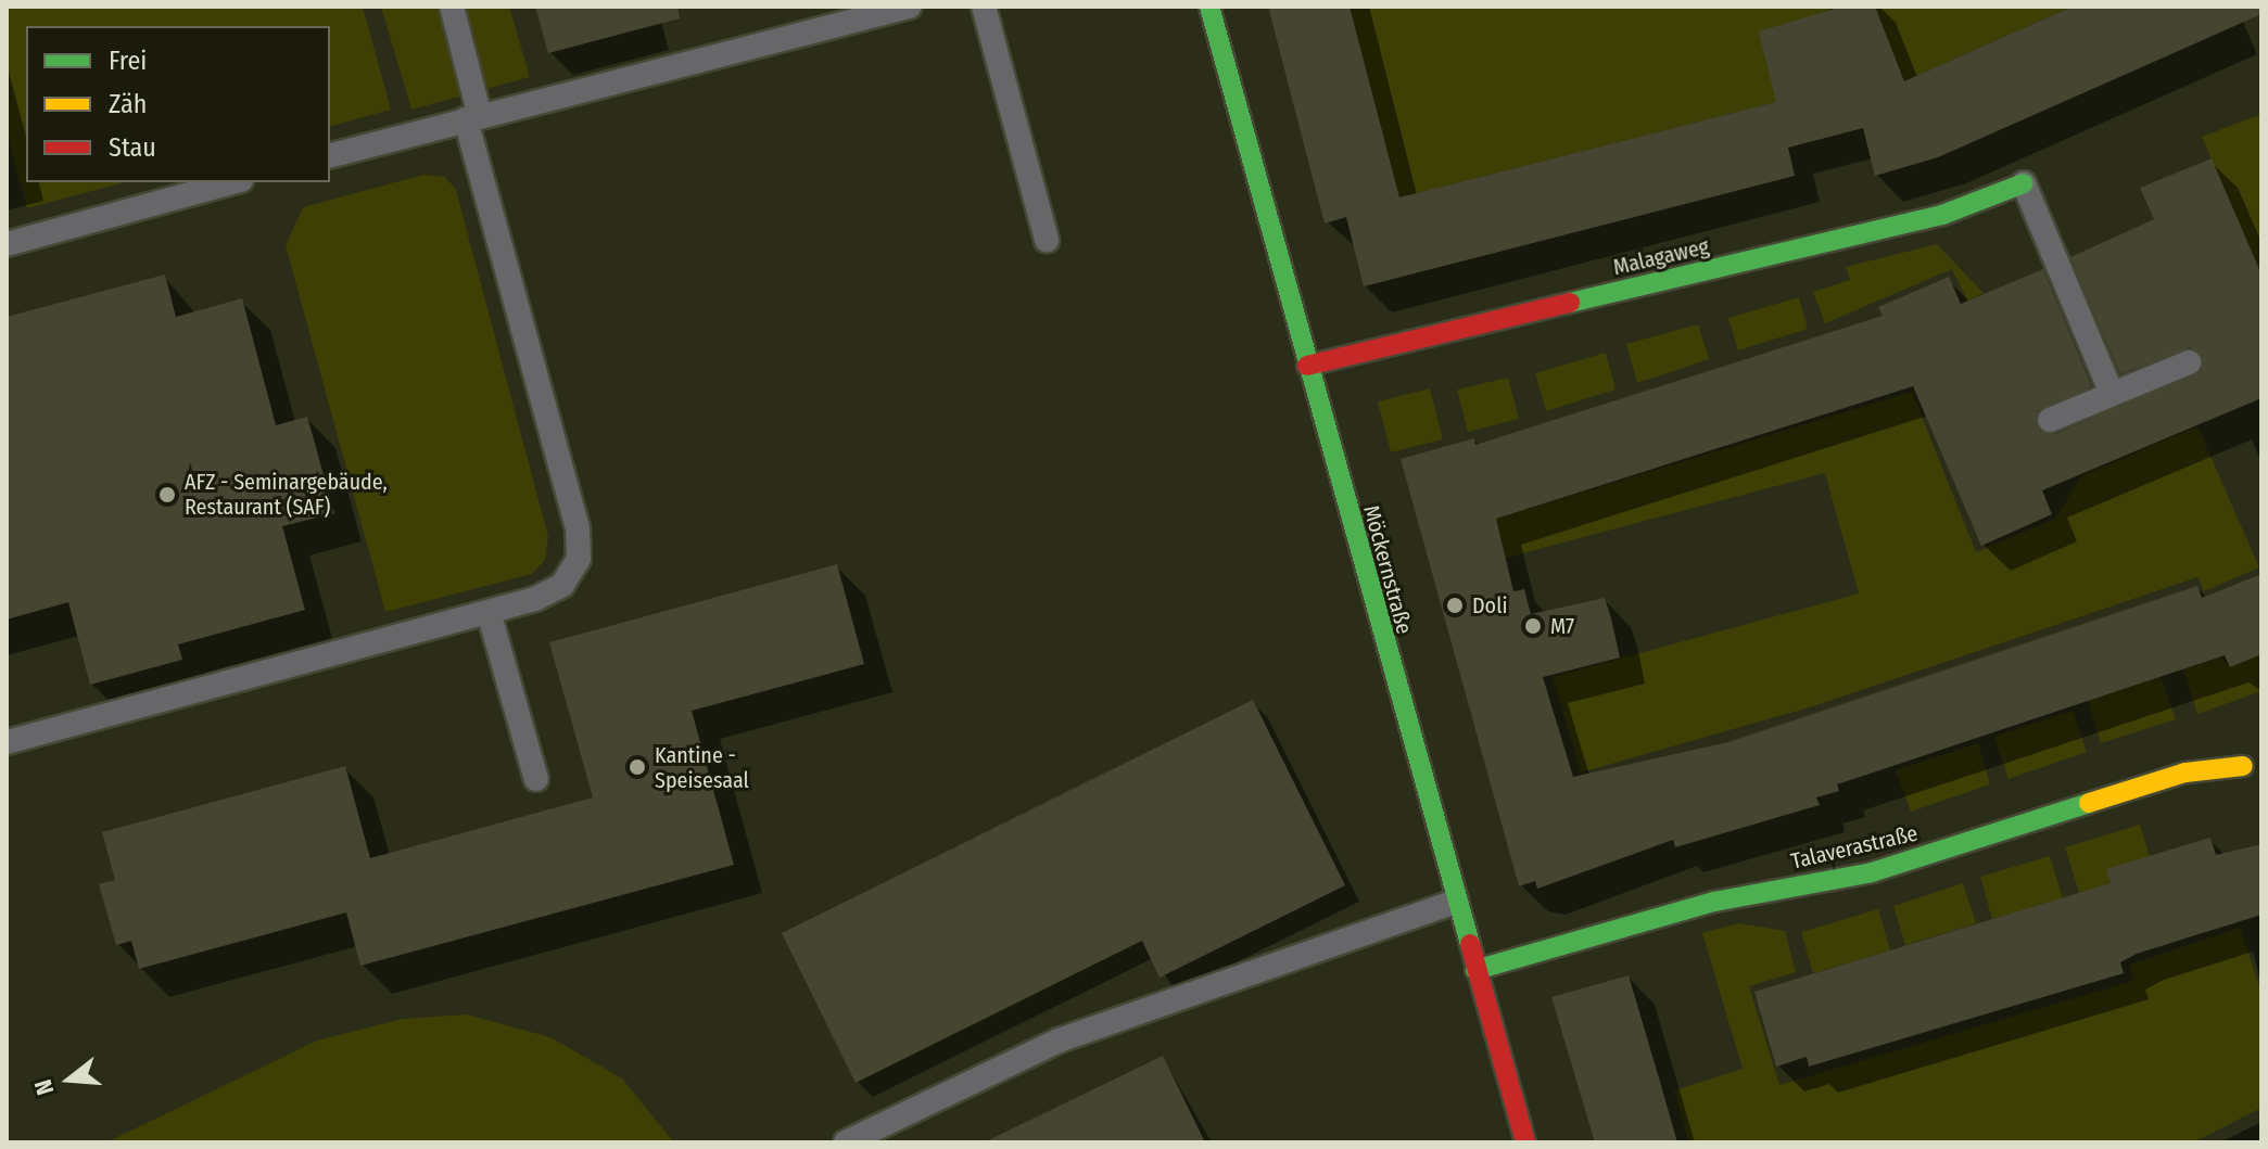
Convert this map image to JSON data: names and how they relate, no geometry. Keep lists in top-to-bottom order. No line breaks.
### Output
{"streets":{"street":["Malagaweg","Möckernstraße","Talaverastraße"]},"crossings":[["Malagaweg","Möckernstraße"],["Möckernstraße","Talaverastraße"]],"places":["AFZ - Seminargebäude, Restaurant (SAF)","Doli","M7","Kantine - Speisesaal"],"legend":["Frei","Zäh","Stau"],"north":"left"}
